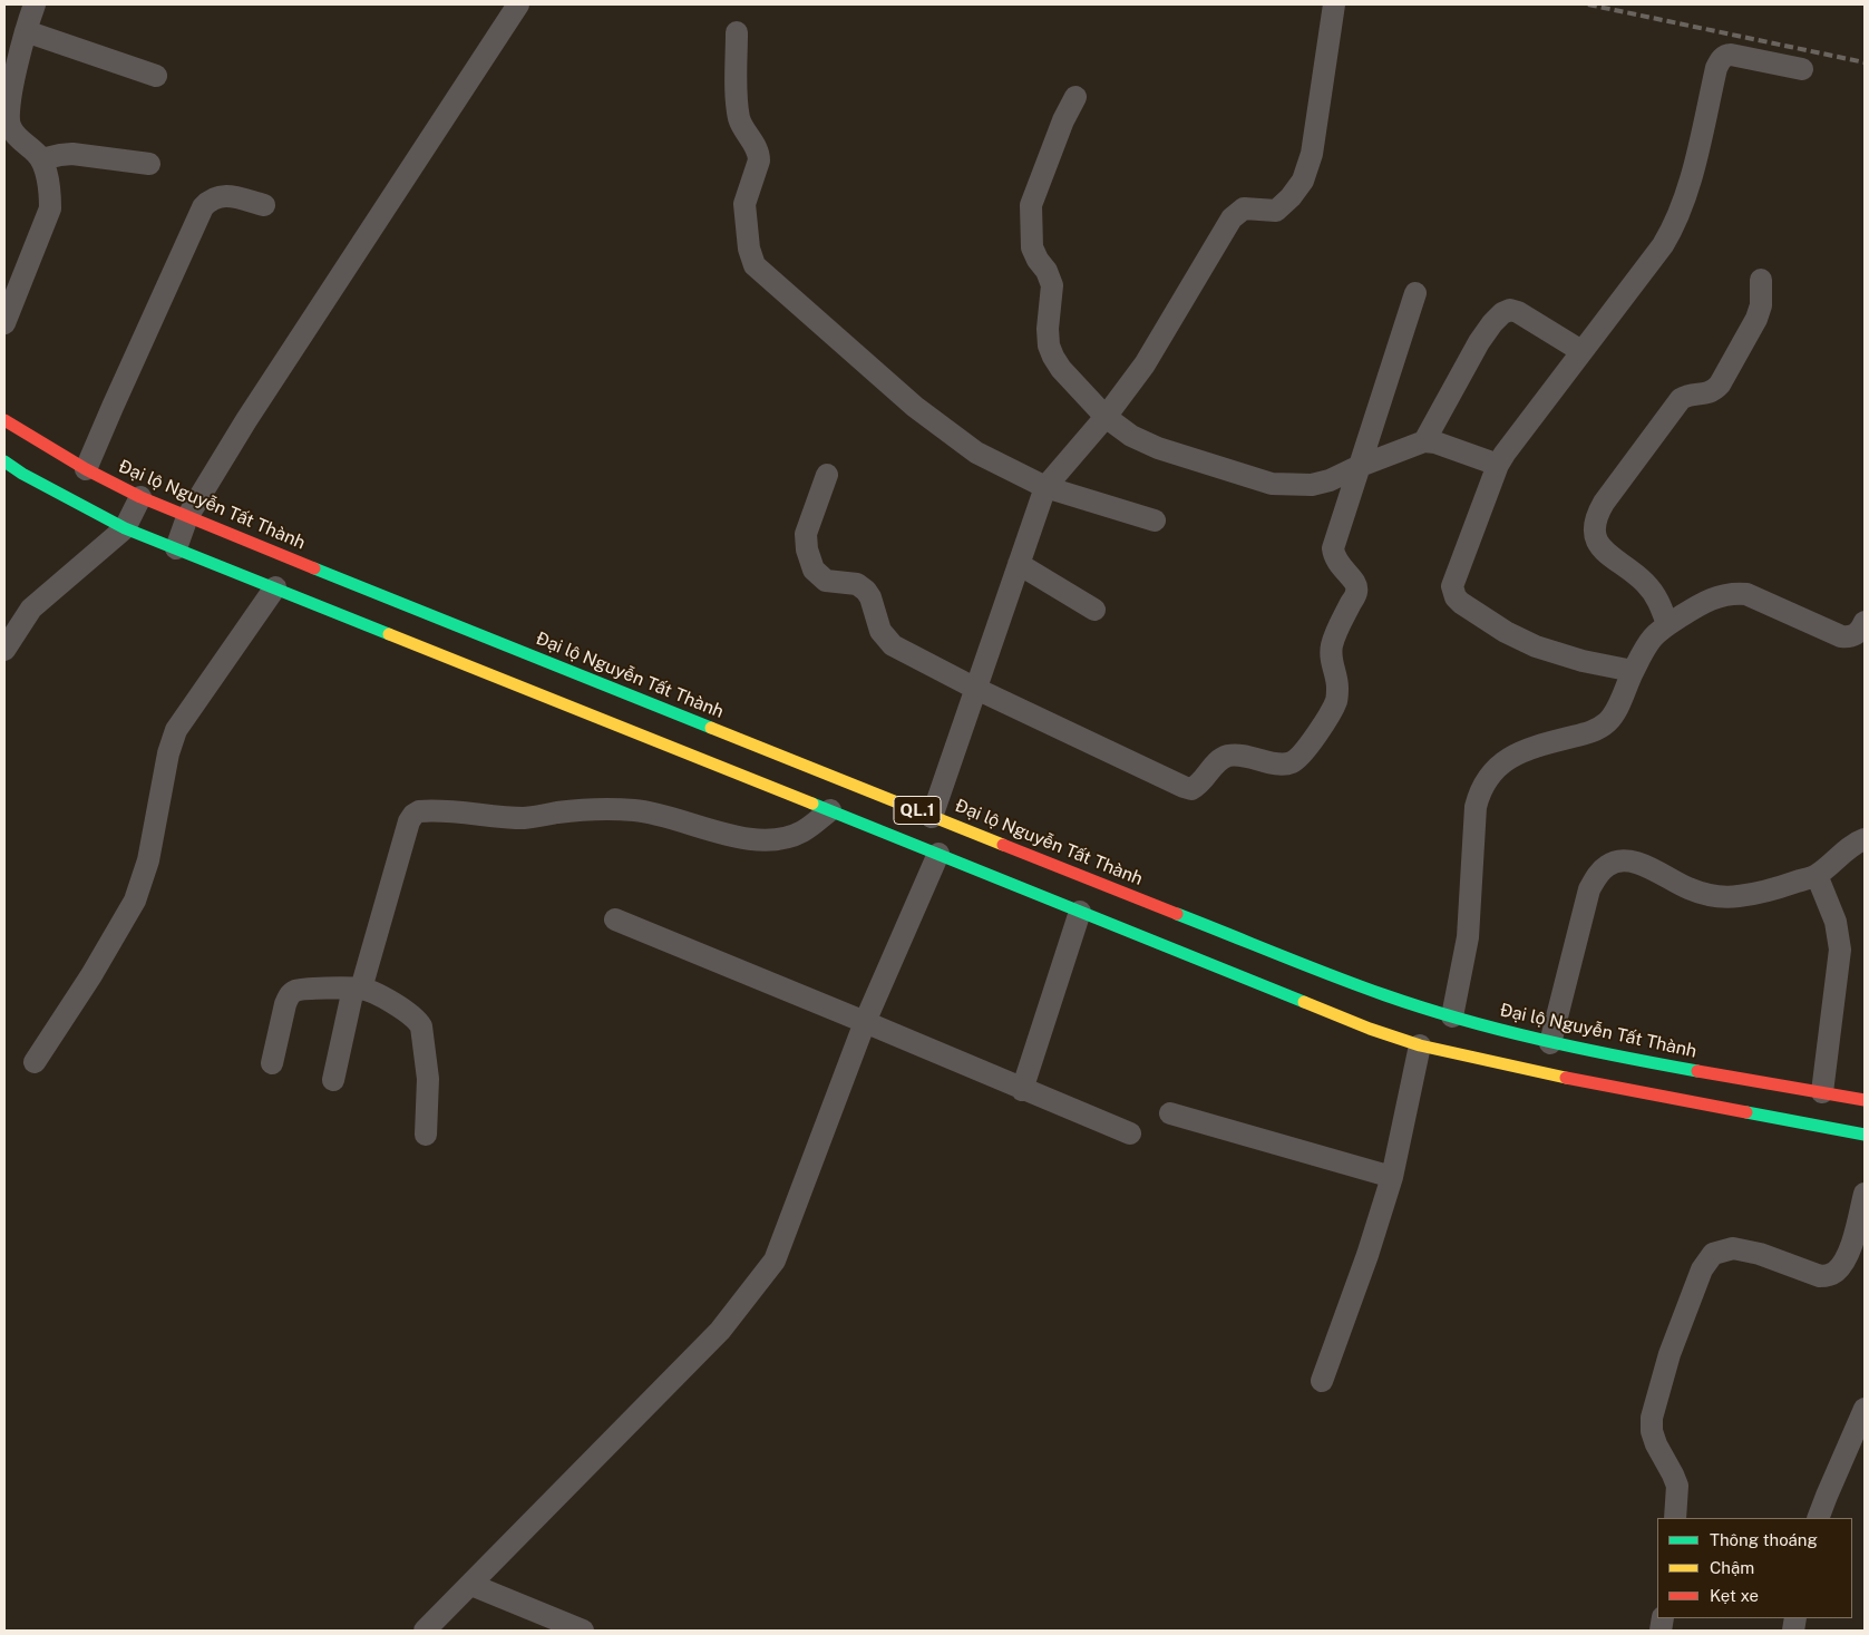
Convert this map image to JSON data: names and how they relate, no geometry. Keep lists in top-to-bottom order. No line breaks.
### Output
{"streets":{"main road":["Đại lộ Nguyễn Tất Thành","QL.1"]},"legend":["Thông thoáng","Chậm","Kẹt xe"]}
